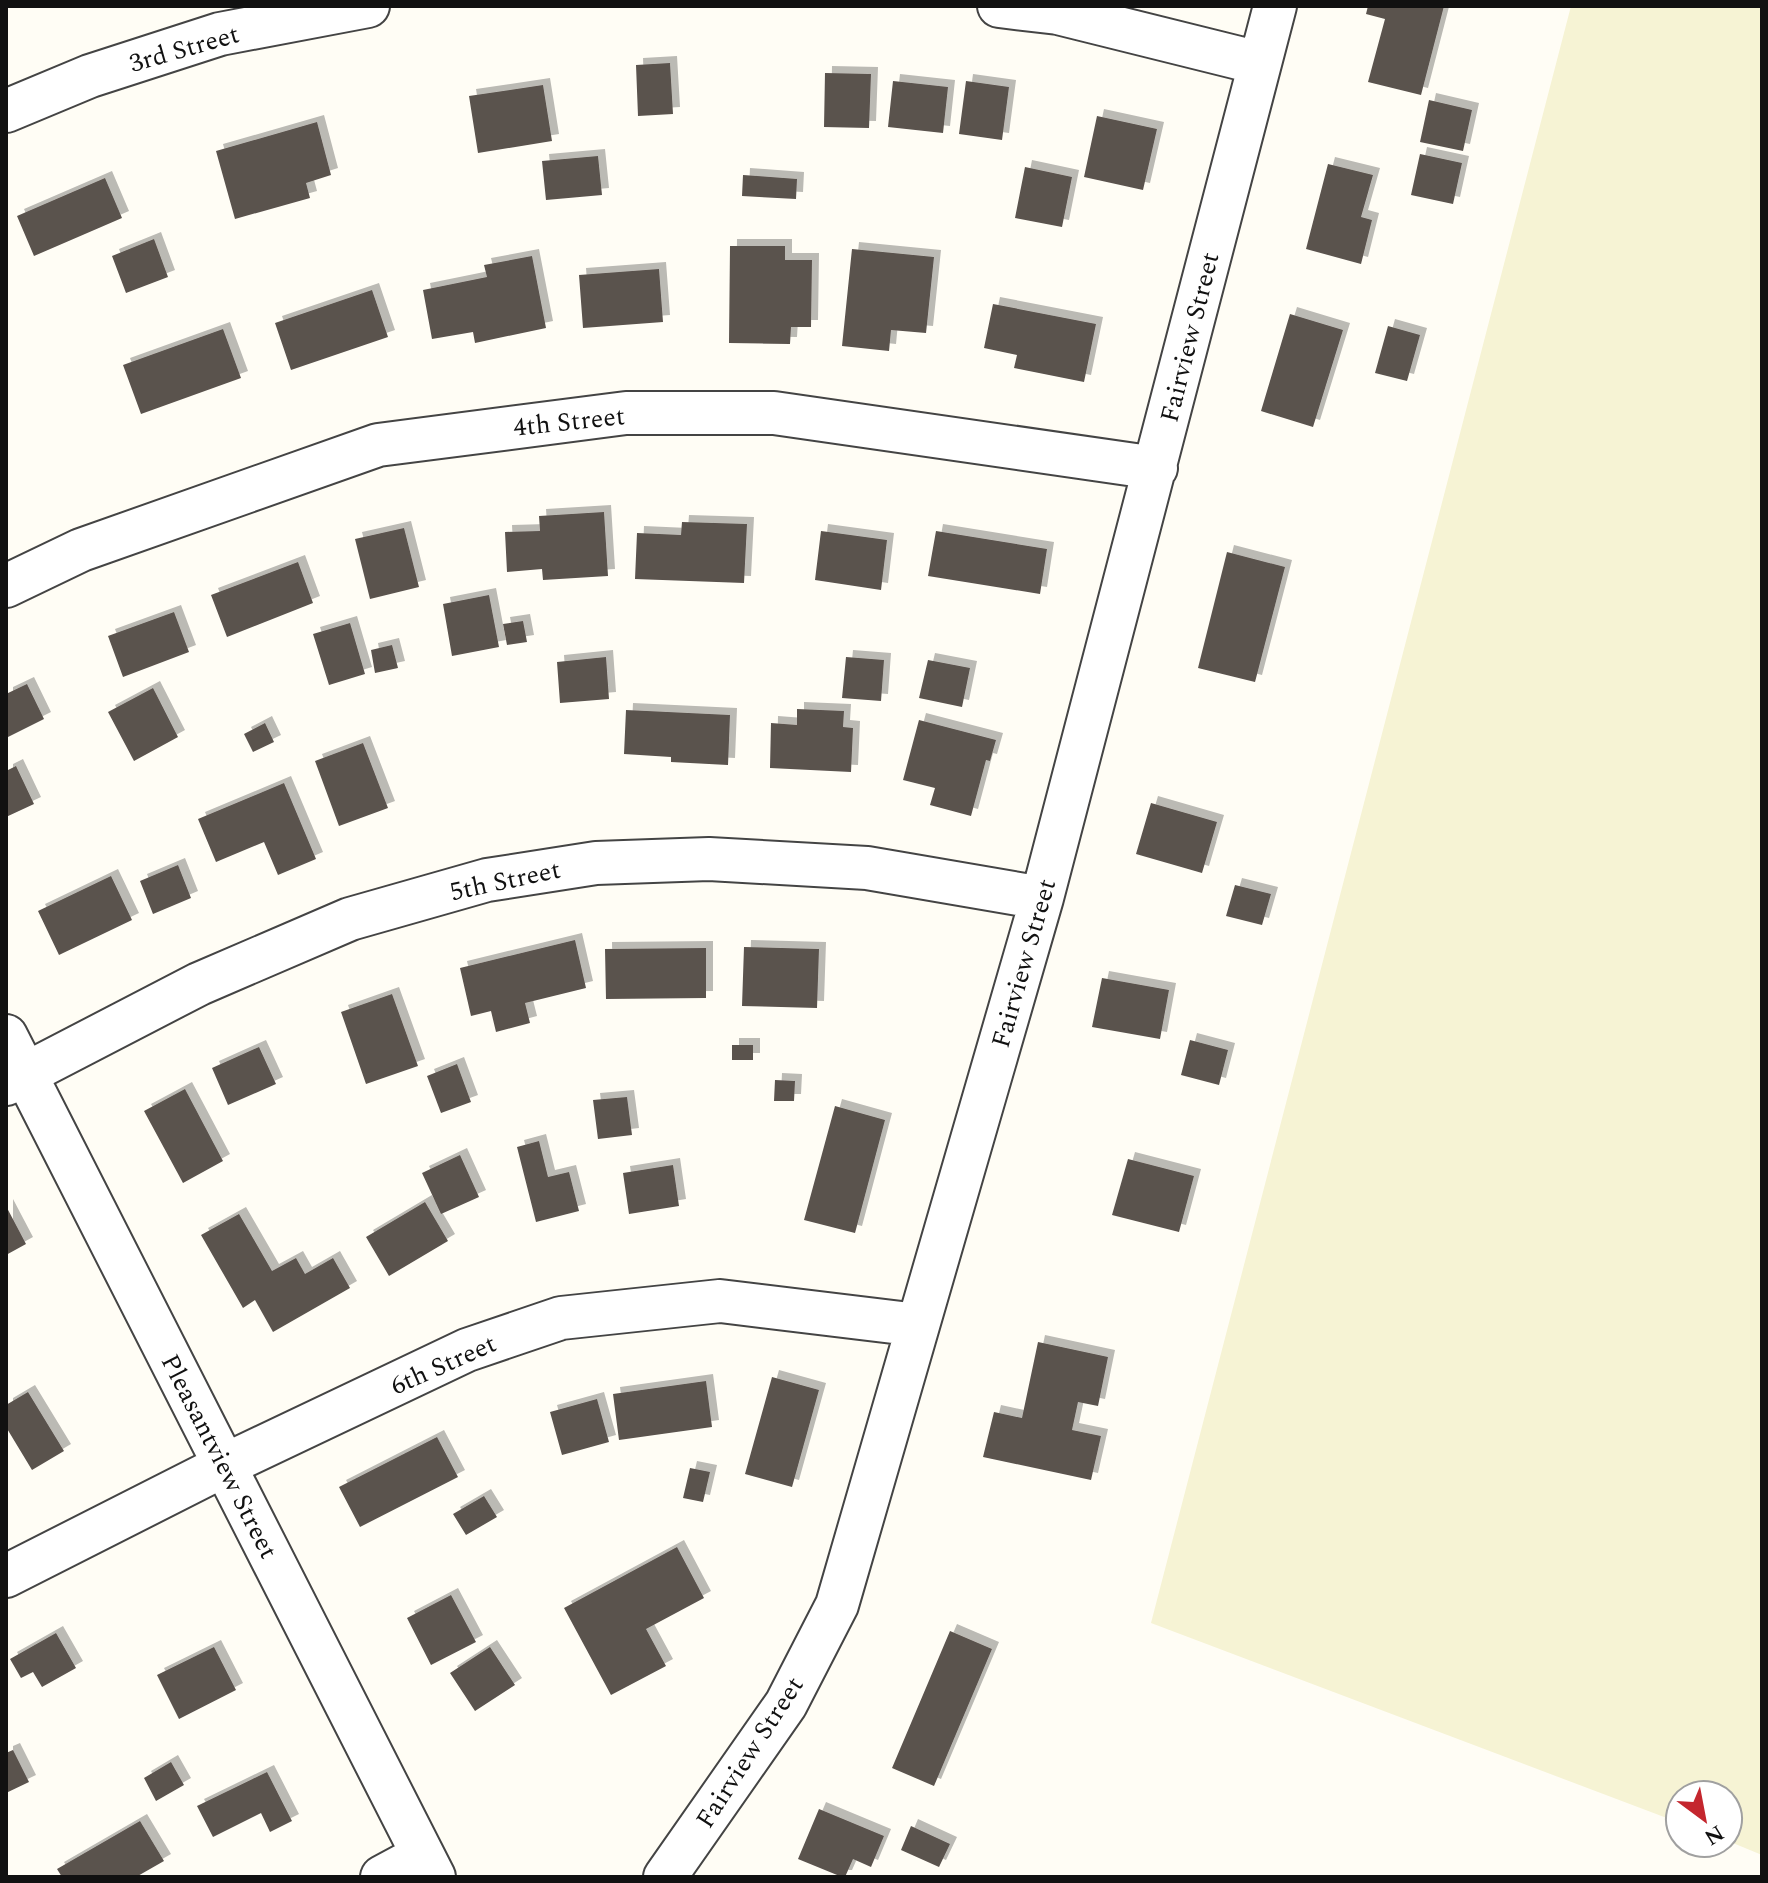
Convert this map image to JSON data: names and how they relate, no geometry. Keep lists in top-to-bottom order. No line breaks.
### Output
{"streets":{"street":["3rd Street","Fairview Street","4th Street","5th Street","6th Street","Pleasantview Street"]},"crossings":[["Fairview Street","4th Street"],["Fairview Street","5th Street"],["Fairview Street","6th Street"],["5th Street","Pleasantview Street"],["6th Street","Pleasantview Street"]],"north":"bottom right"}
